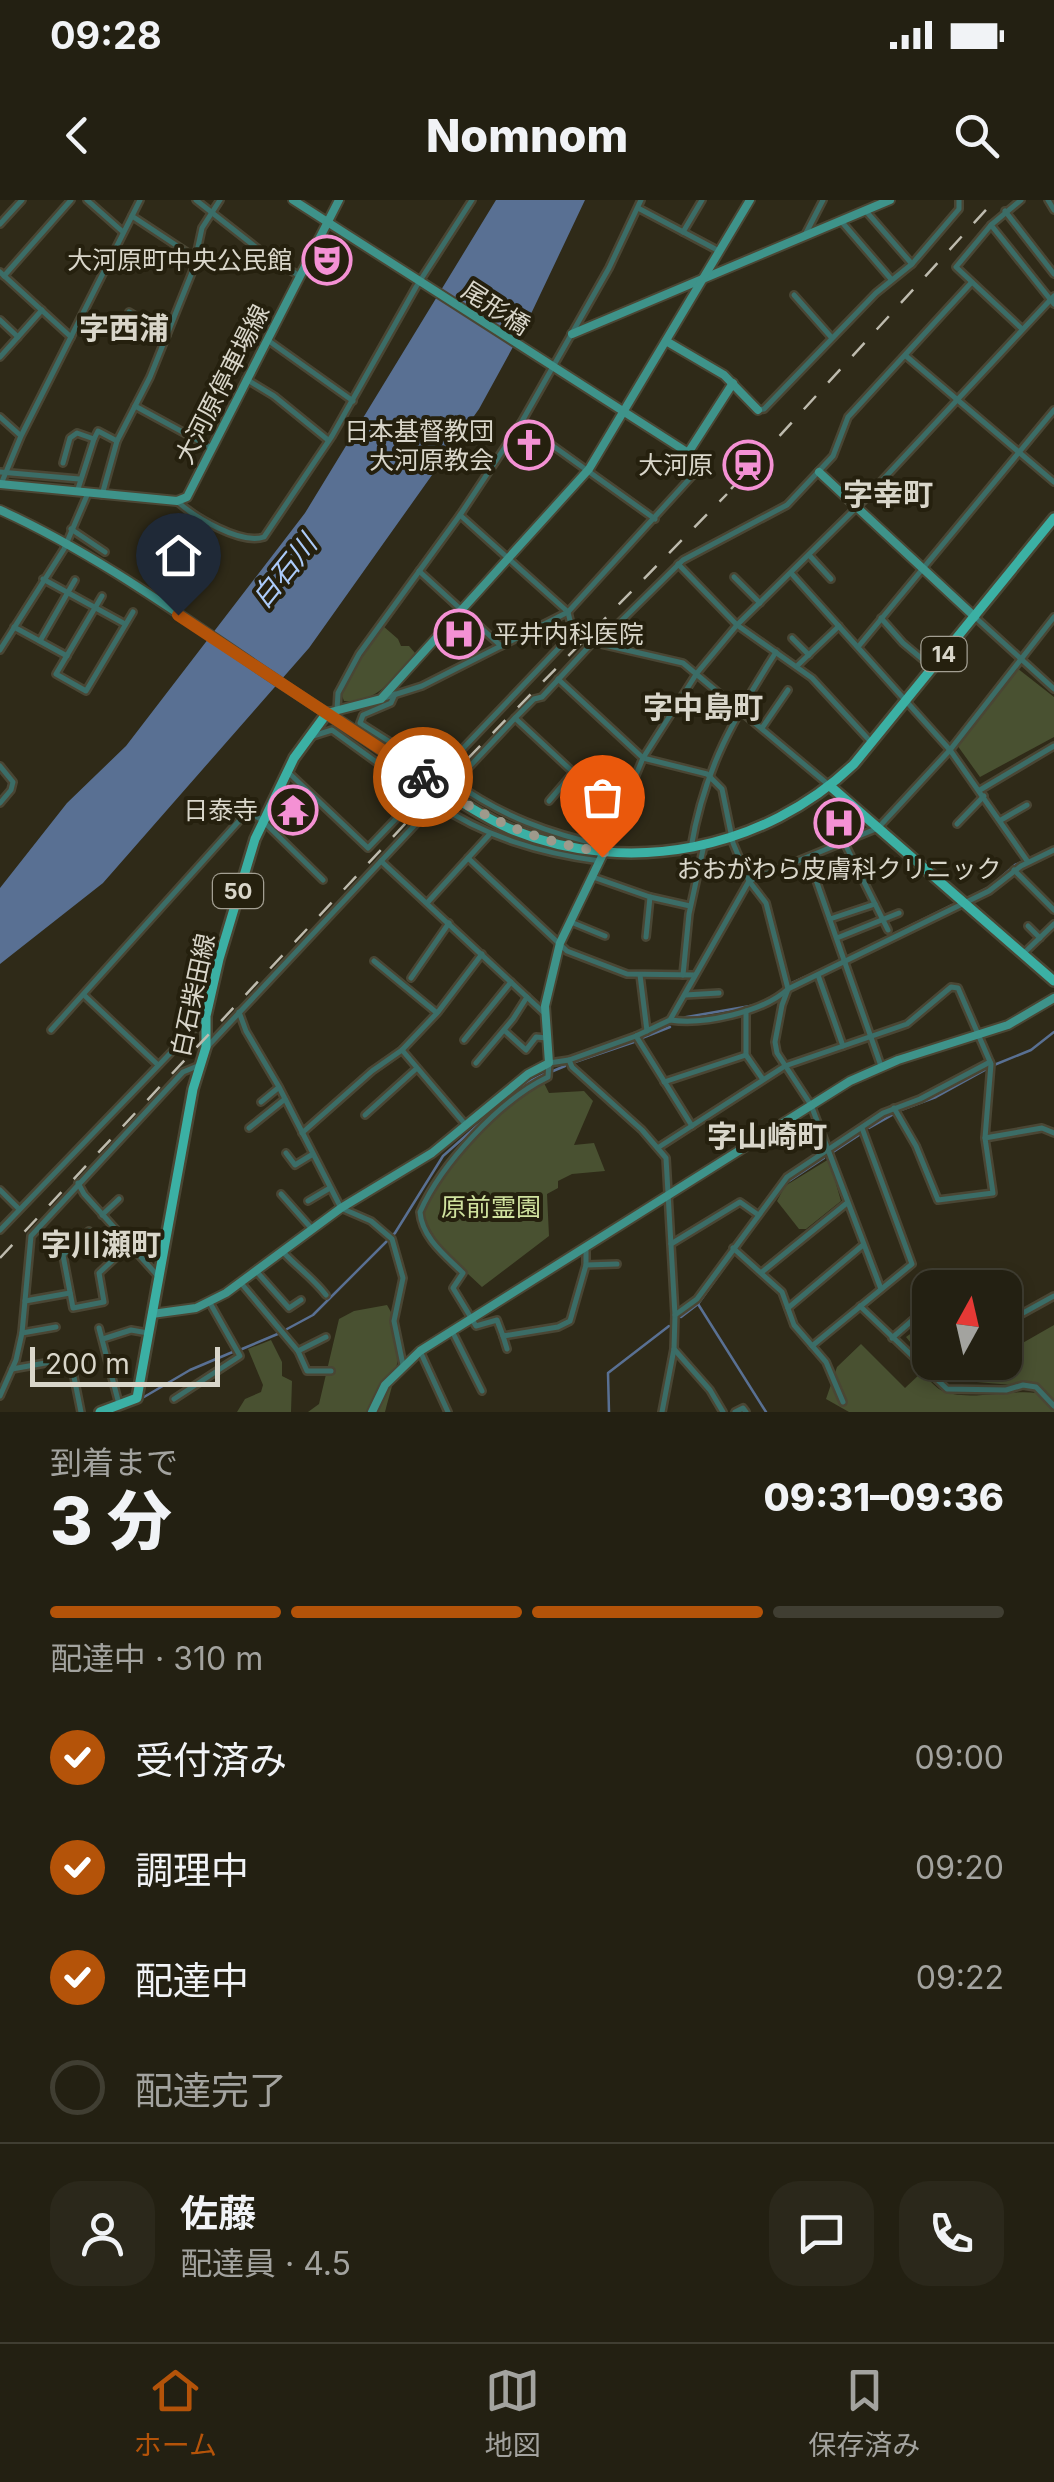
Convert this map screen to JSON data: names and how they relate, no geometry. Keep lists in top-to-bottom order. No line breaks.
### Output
{"streets":{"main road":["14","50","白石柴田線"],"street":["尾形橋","大河原停車場線"]},"districts":["字西浦","字幸町","字中島町","字山崎町","字川瀬町"],"water":["白石川"],"parks":["原前霊園"],"places":{"theatre":["大河原町中央公民館"],"church":["日本基督教団 大河原教会"],"station":["大河原"],"hospital":["平井内科医院","おおがわら皮膚科クリニック"],"temple":["日泰寺"]},"scale_bar":"200 m","north":"top","page":{"status":"09:28","header":"Nomnom","scale":"200 m","heading":["3 分","到着まで","09:31–09:36"],"panel":["佐藤","配達員 · 4.5"],"bar":"配達中 · 310 m","list":[["受付済み","09:00"],["調理中","09:20"],["配達中","09:22"],"配達完了"],"tabs":["ホーム","地図","保存済み"]}}
